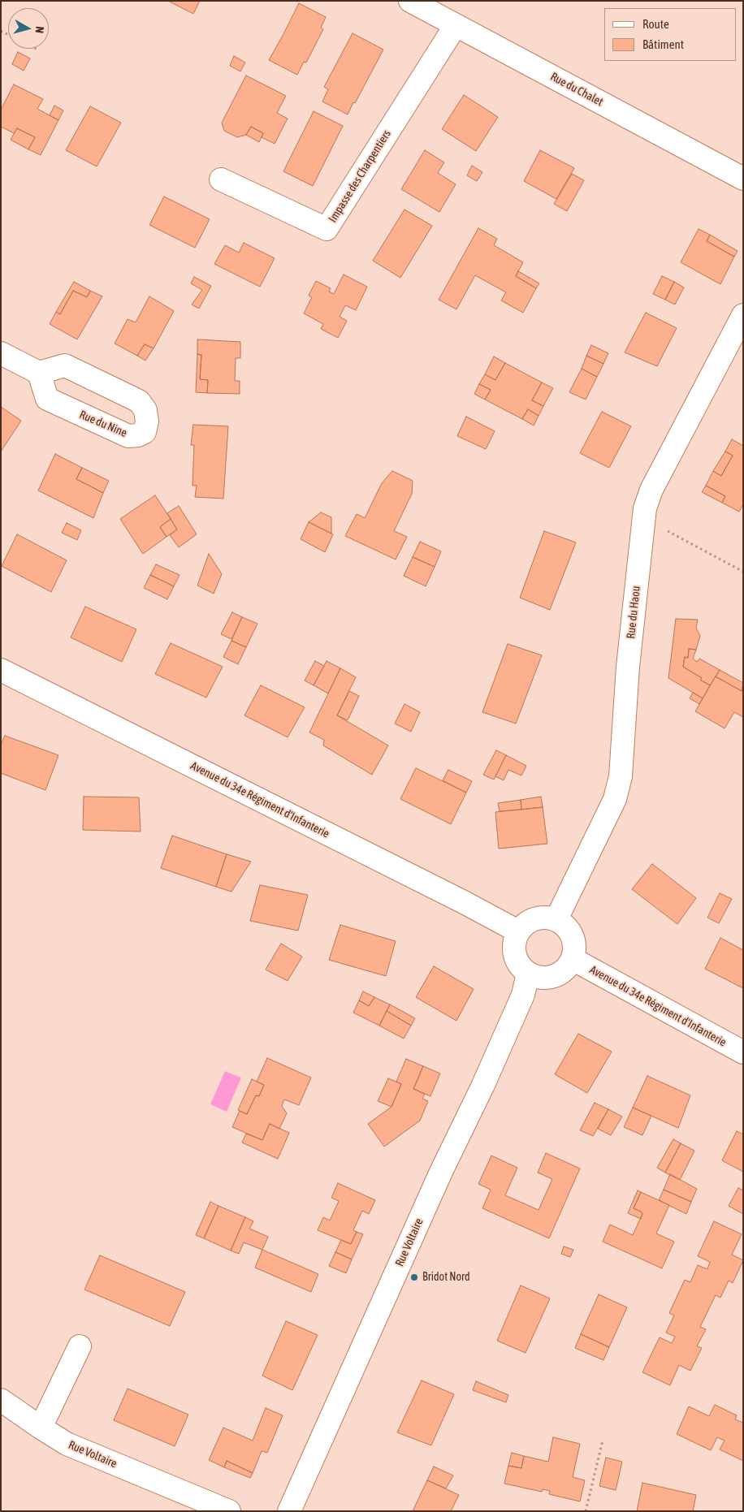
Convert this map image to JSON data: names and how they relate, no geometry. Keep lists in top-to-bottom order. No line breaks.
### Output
{"streets":{"street":["Rue du Chalet","Impasse des Charpentiers","Rue du Haou","Avenue du 34e Régiment d'Infanterie","Rue Voltaire"]},"crossings":[["Rue du Chalet","Impasse des Charpentiers"],["Rue du Haou","Avenue du 34e Régiment d'Infanterie"],["Rue du Haou","Rue Voltaire"],["Avenue du 34e Régiment d'Infanterie","Rue Voltaire"]],"places":["Bridot Nord"],"legend":["Route","Bâtiment"],"north":"right"}
